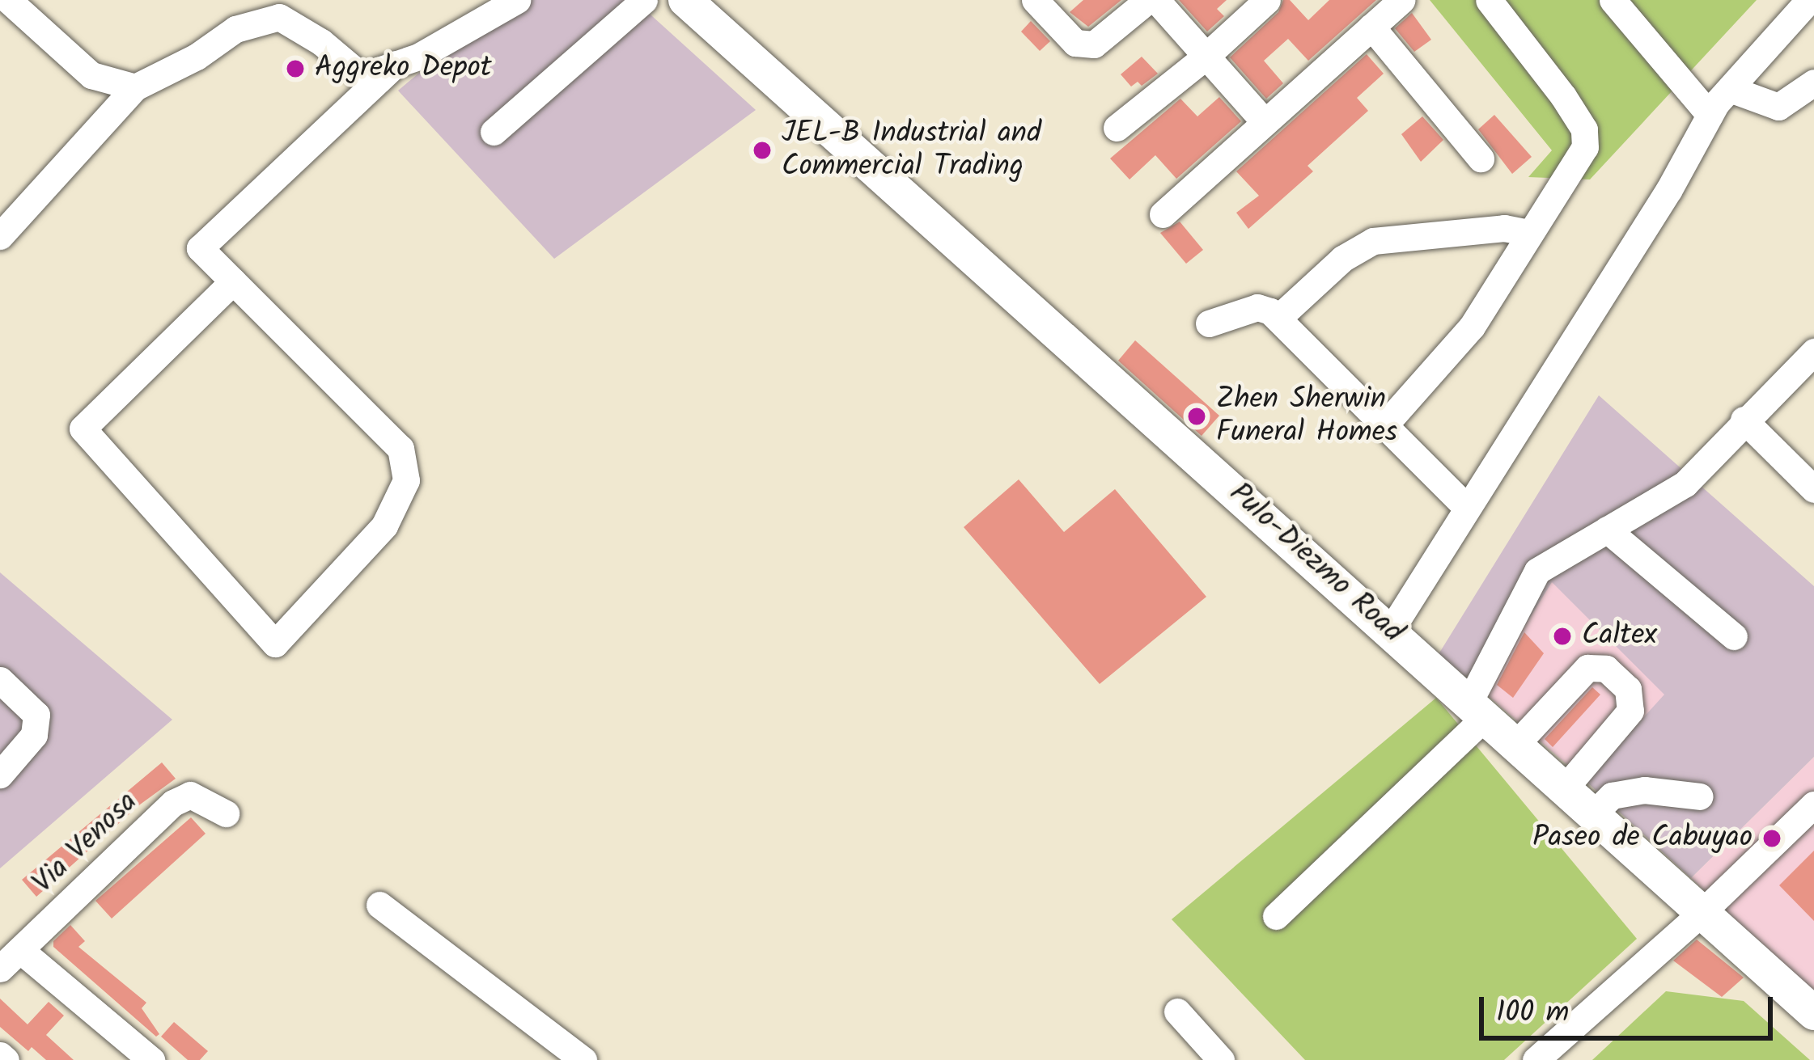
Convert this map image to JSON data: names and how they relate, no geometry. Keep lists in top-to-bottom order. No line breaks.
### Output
{"streets":{"main road":["Pulo-Diezmo Road"],"street":["Via Venosa"]},"places":["Aggreko Depot","JEL-B Industrial and Commercial Trading","Zhen Sherwin Funeral Homes","Caltex","Paseo de Cabuyao"],"scale_bar":"100 m"}
